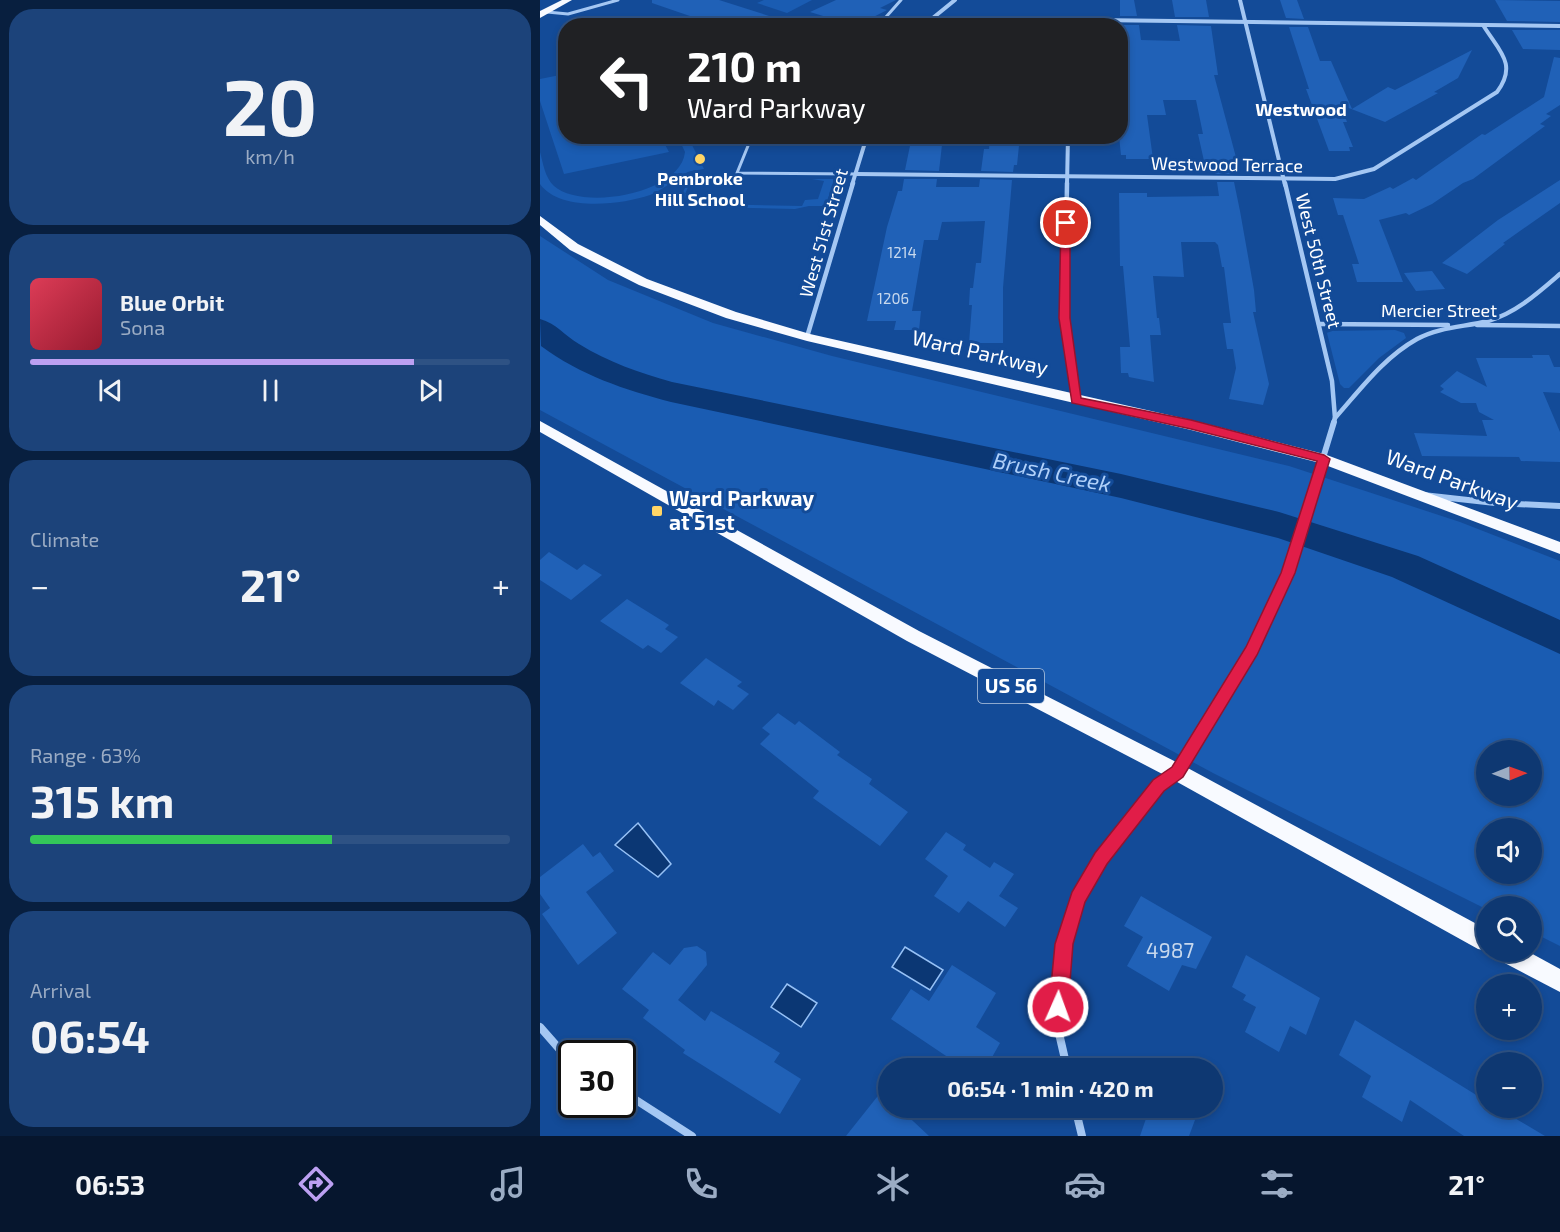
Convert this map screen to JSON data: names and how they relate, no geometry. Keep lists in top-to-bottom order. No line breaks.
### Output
{"streets":{"highway":["Ward Parkway","US 56"],"street":["Westwood Terrace","West 51st Street","West 50th Street","Mercier Street"]},"crossings":[["Westwood Terrace","West 51st Street"],["Westwood Terrace","West 50th Street"],["West 51st Street","Ward Parkway"],["West 50th Street","Mercier Street"],["West 50th Street","Ward Parkway"],["West 50th Street","US 56"]],"districts":["Westwood"],"water":["Brush Creek"],"places":{"other":["Pembroke Hill School"],"transit":["Ward Parkway at 51st"]},"house_numbers":["1214","1206","4987"],"north":"right","page":{"tile":[["20","km/h"],"Climate",["Range · 63%","315 km"],["Arrival","06:54"]],"turn":["210 m","Ward Parkway"],"song":["Blue Orbit","Sona"],"heat":["−","21°","+"],"map_buttons":["+","−"],"limit":"30","trip":"06:54 · 1 min · 420 m","tabs":["06:53","21°"]}}
